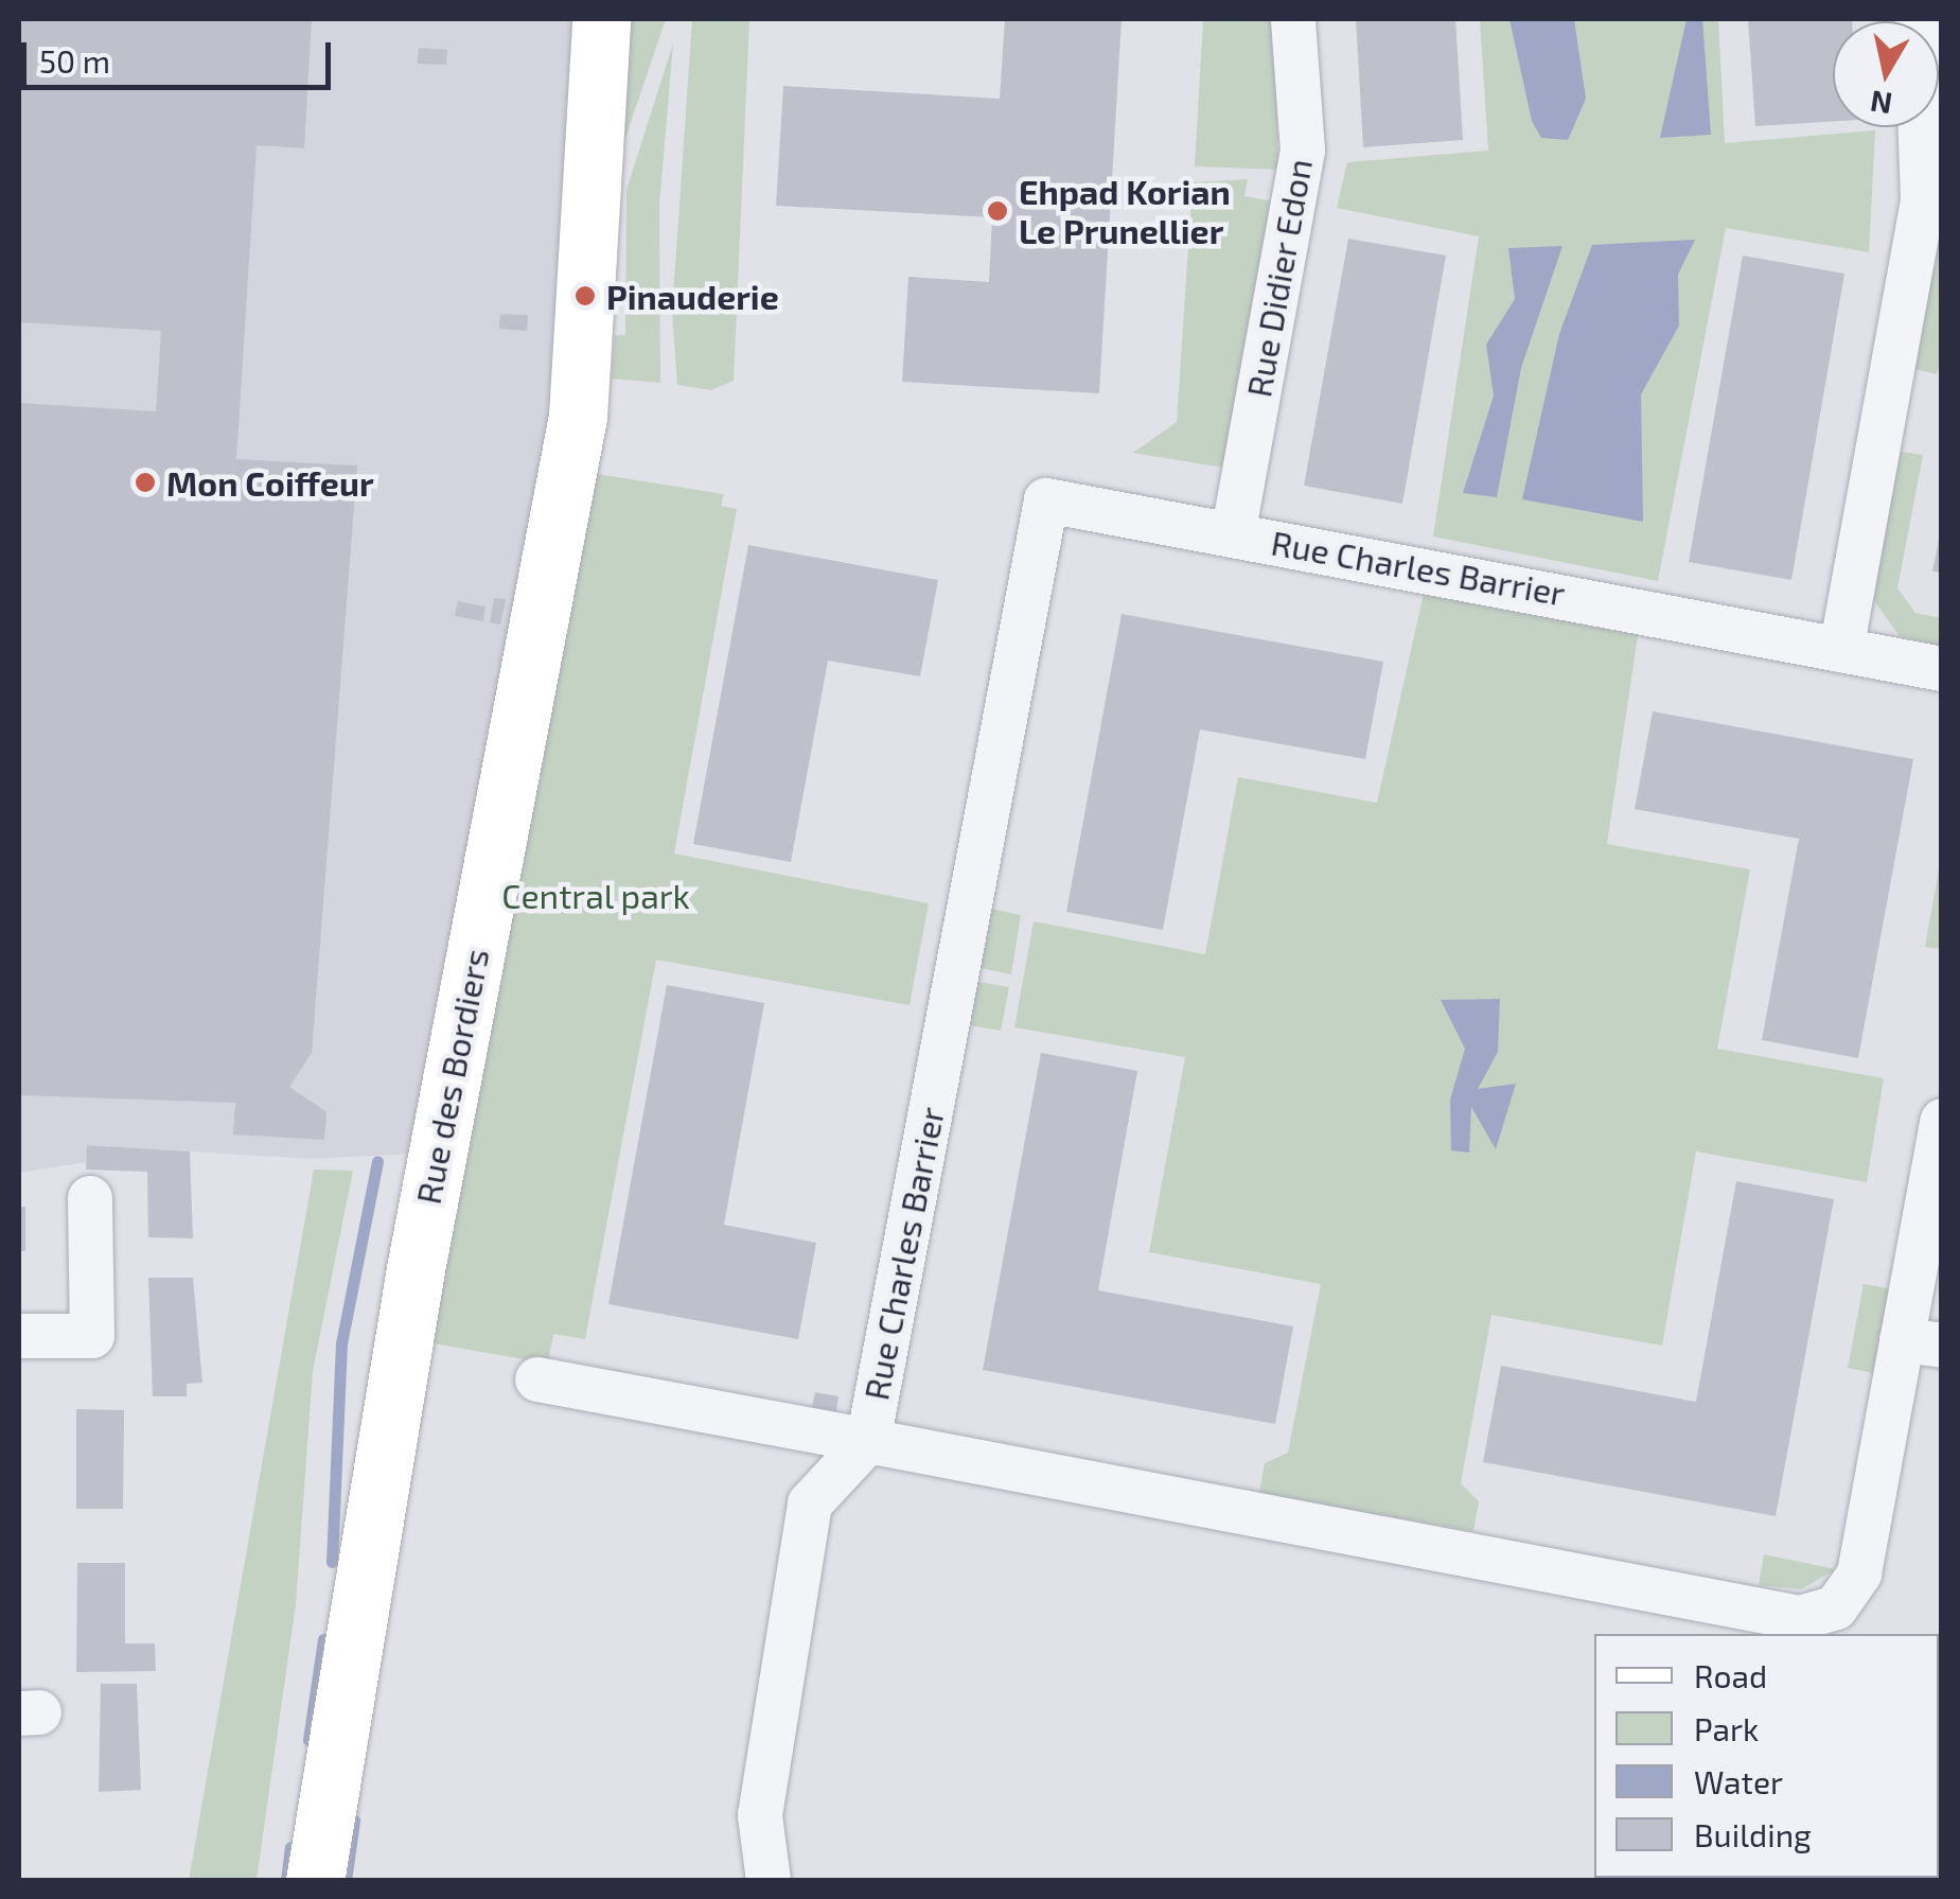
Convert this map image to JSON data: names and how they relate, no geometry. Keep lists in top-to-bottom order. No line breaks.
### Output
{"streets":{"street":["Rue Didier Edon","Rue Charles Barrier","Rue des Bordiers"]},"crossings":[["Rue Didier Edon","Rue Charles Barrier"]],"parks":["Central park"],"places":["Ehpad Korian Le Prunellier","Pinauderie","Mon Coiffeur"],"legend":["Road","Park","Water","Building"],"scale_bar":"50 m","north":"bottom"}
